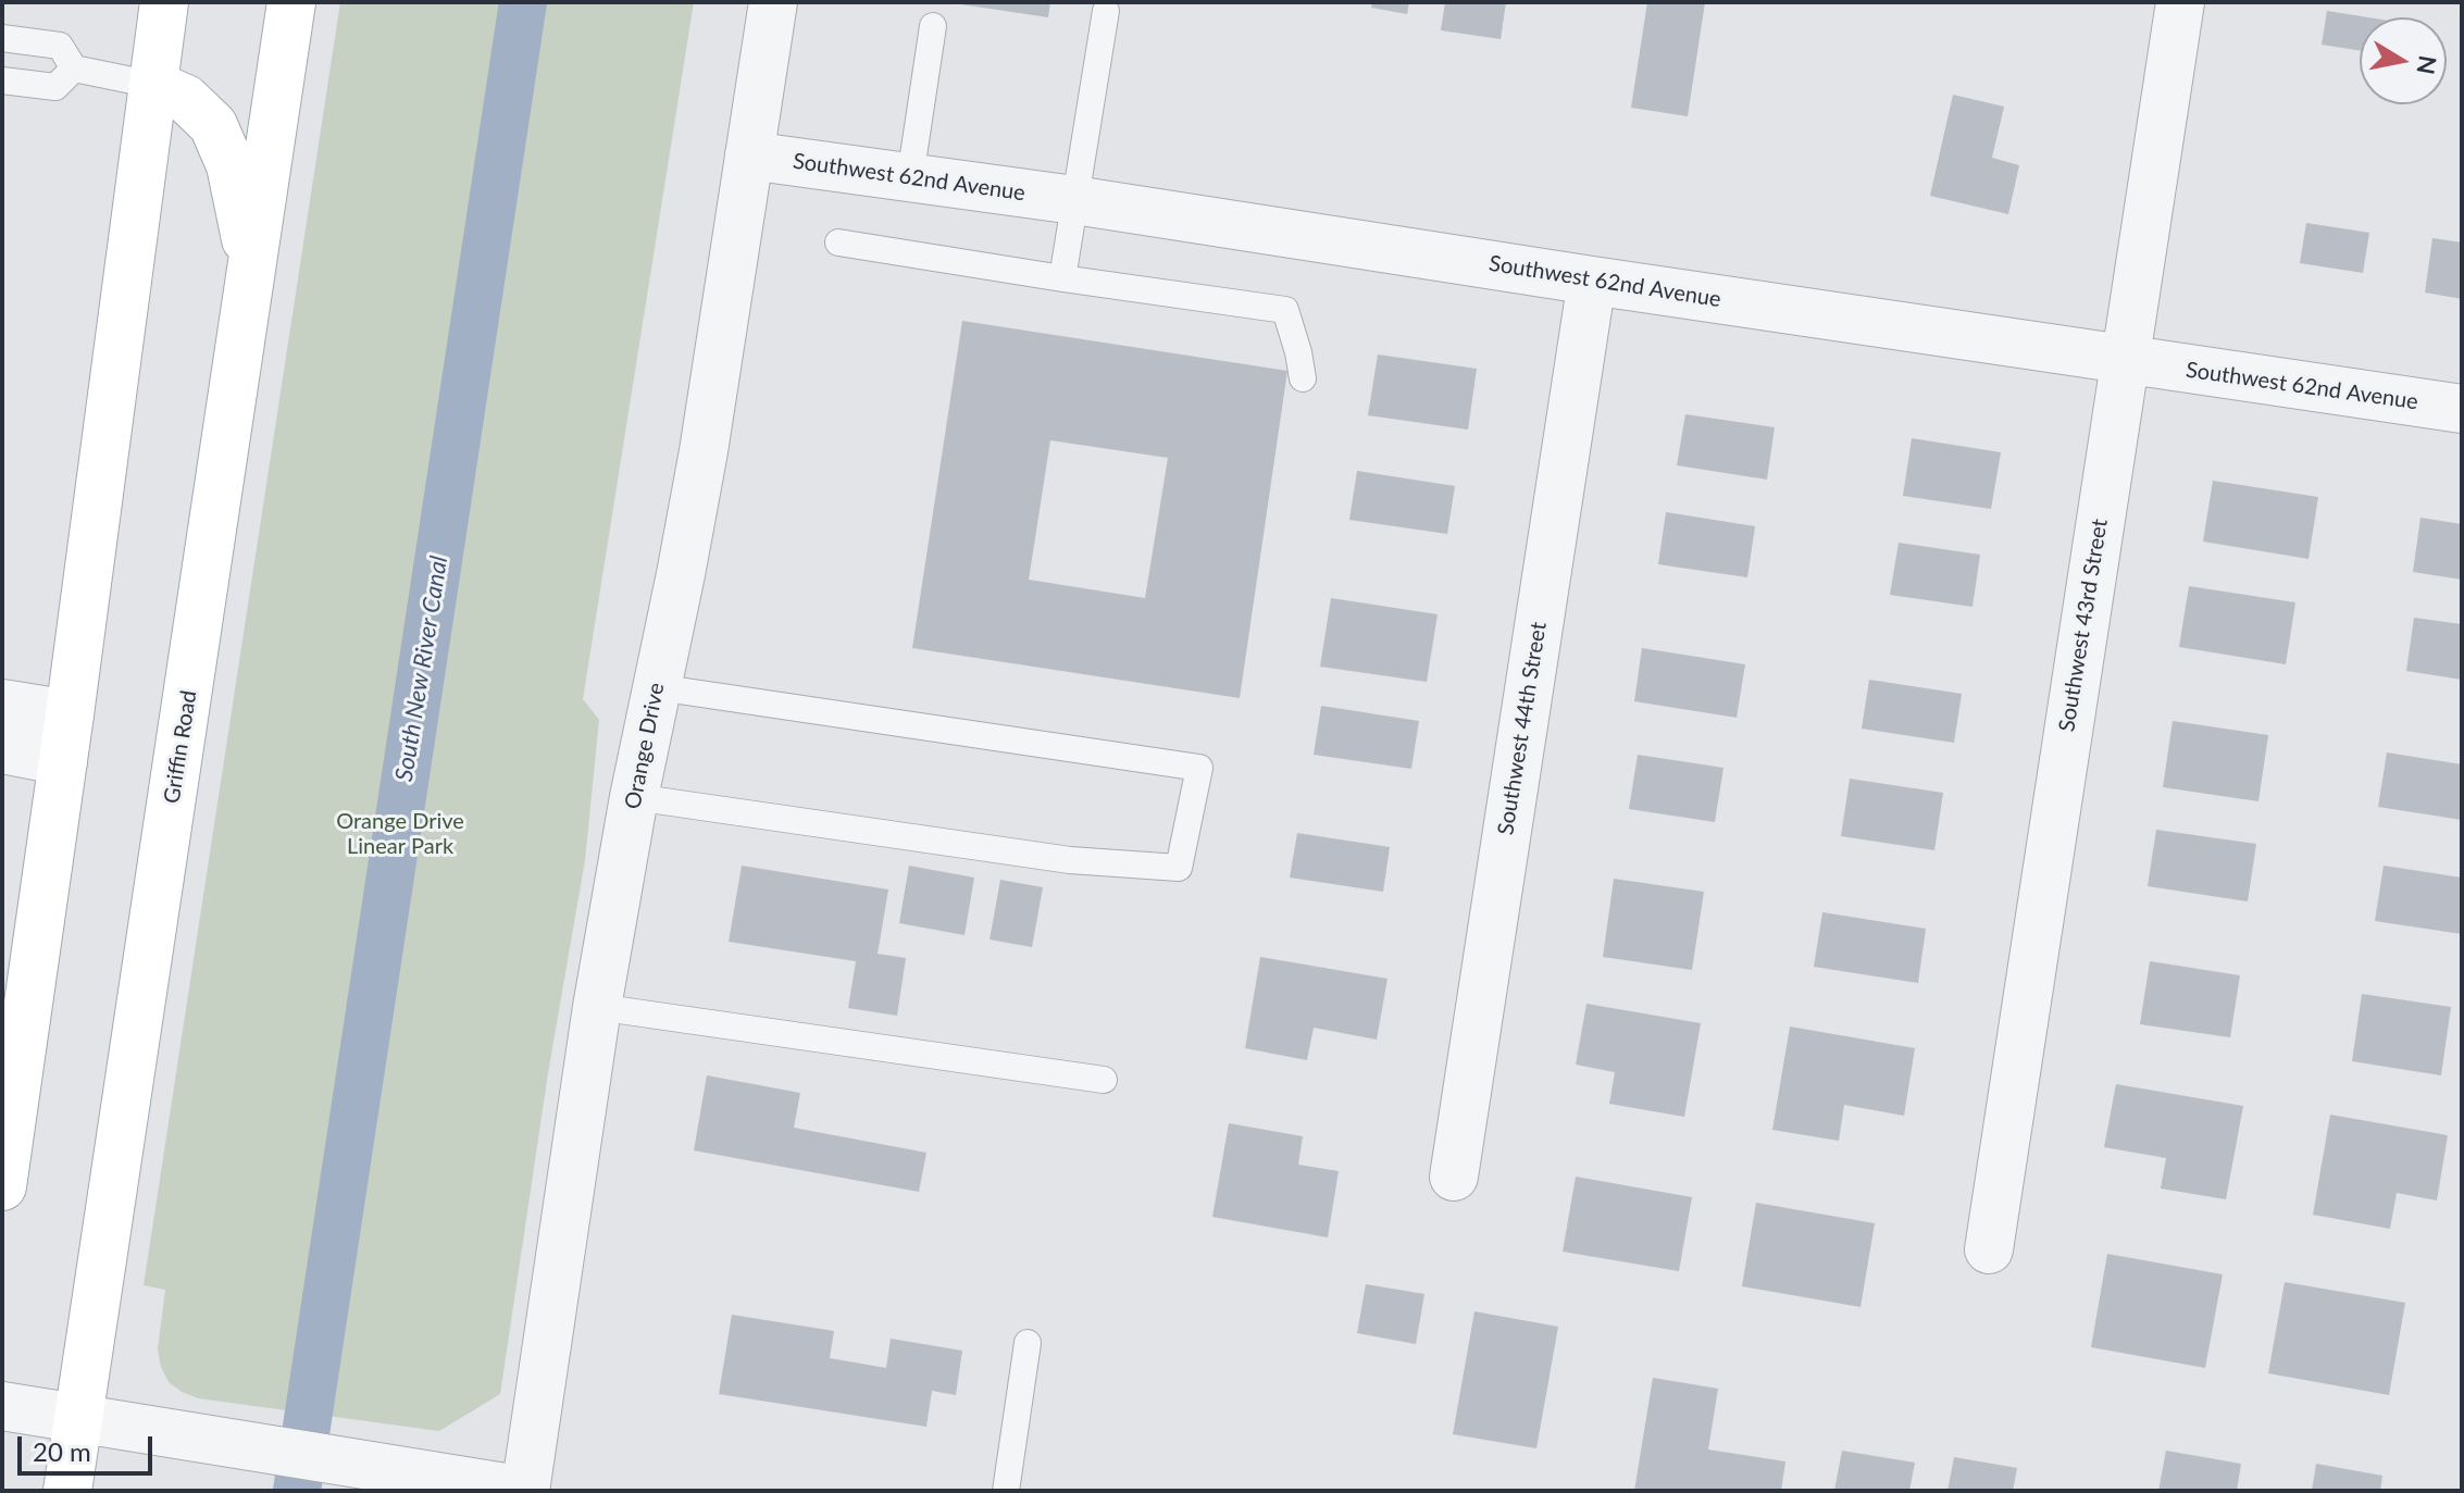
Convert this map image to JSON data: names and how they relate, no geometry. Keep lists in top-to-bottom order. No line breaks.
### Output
{"streets":{"main road":["Griffin Road"],"street":["Southwest 62nd Avenue","Southwest 43rd Street","Southwest 44th Street","Orange Drive"]},"crossings":[["Southwest 62nd Avenue","Southwest 43rd Street"],["Southwest 62nd Avenue","Southwest 44th Street"],["Southwest 62nd Avenue","Orange Drive"]],"water":["South New River Canal"],"parks":["Orange Drive Linear Park"],"scale_bar":"20 m","north":"right"}
